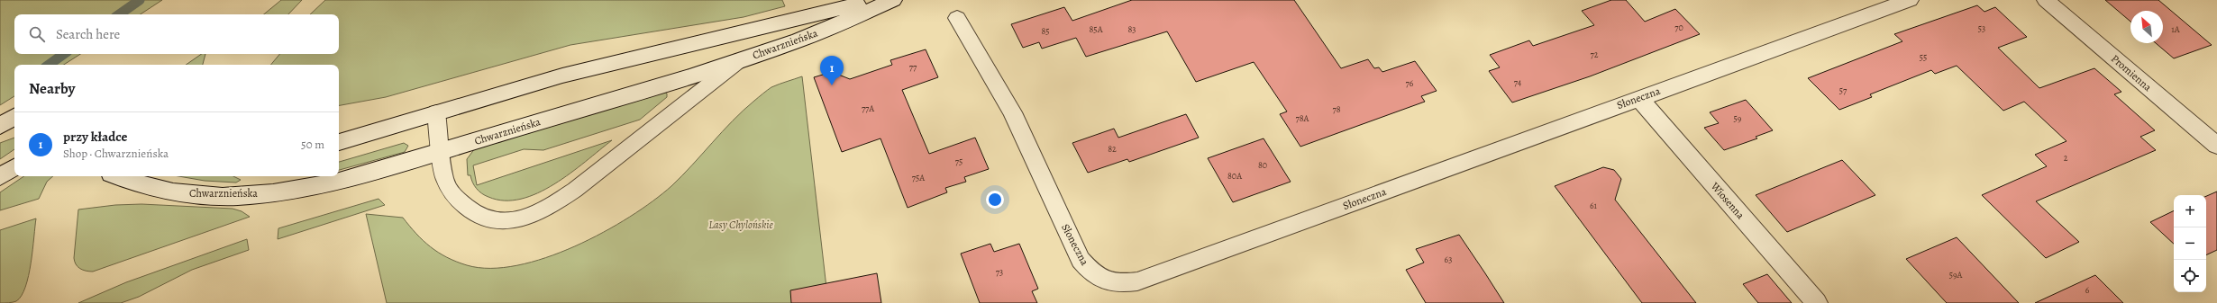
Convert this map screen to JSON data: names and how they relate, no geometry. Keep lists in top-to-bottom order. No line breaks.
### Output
{"streets":{"street":["Chwarznieńska","Promienna","Słoneczna","Wiosenna"]},"crossings":[["Słoneczna","Wiosenna"]],"parks":["Lasy Chylońskie"],"house_numbers":["70","53","85A","83","1A","85","72","55","77","74","76","57","77A","78","78A","59","82","2","75","80","80A","75A","61","63","73","59A","6"],"north":"top left","page":{"search":"Search here","pins":"1","heading":"Nearby","list":[{"mark":"1","name":"przy kładce","note":"Shop · Chwarznieńska","value":"50 m"}],"map_buttons":["+","−"]}}
